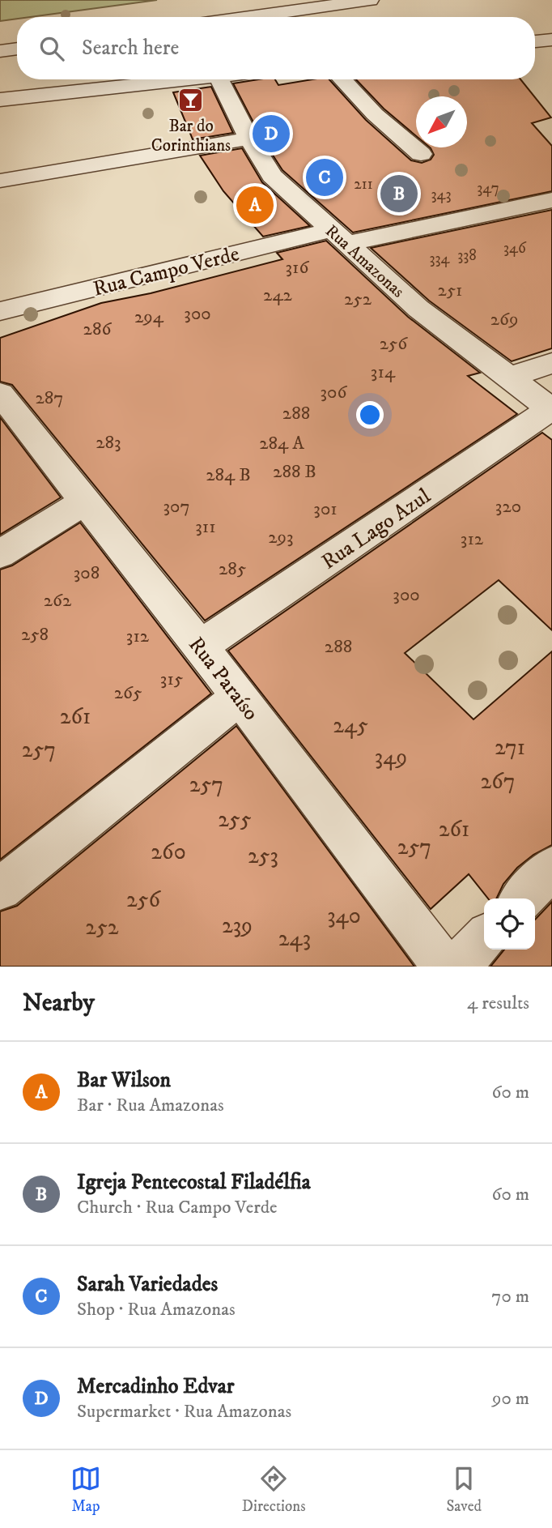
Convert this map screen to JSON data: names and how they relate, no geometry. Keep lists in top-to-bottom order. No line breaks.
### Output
{"streets":{"street":["Rua Amazonas","Rua Campo Verde","Rua Lago Azul","Rua Paraíso"]},"crossings":[["Rua Amazonas","Rua Campo Verde"],["Rua Amazonas","Rua Lago Azul"],["Rua Lago Azul","Rua Paraíso"]],"places":{"bar":["Bar do Corinthians"]},"house_numbers":["211","347","343","346","338","334","316","251","242","252","300","294","269","286","256","314","306","287","288","283","284 A","288 B","284 B","307","320","301","311","293","312","285","308","300","262","258","312","288","315","265","261","245","271","257","349","267","257","255","261","257","260","253","256","340","239","252","243"],"north":"bottom left","page":{"search":"Search here","pins":["D","C","B","A"],"heading":["Nearby","4 results"],"list":[{"mark":"A","name":"Bar Wilson","note":"Bar · Rua Amazonas","value":"60 m"},{"mark":"B","name":"Igreja Pentecostal Filadélfia","note":"Church · Rua Campo Verde","value":"60 m"},{"mark":"C","name":"Sarah Variedades","note":"Shop · Rua Amazonas","value":"70 m"},{"mark":"D","name":"Mercadinho Edvar","note":"Supermarket · Rua Amazonas","value":"90 m"}],"nav":["Map","Directions","Saved"]}}
